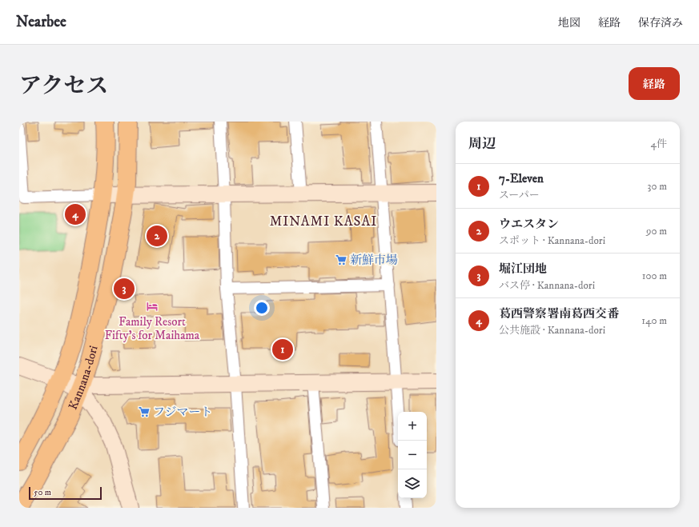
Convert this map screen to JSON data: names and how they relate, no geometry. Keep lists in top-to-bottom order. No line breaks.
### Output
{"streets":{"main road":["Kannana-dori"]},"districts":["MINAMI KASAI"],"places":{"supermarket":["新鮮市場","フジマート"],"hotel":["Family Resort Fifty's for Maihama"]},"scale_bar":"50 m","page":{"header":"Nearbee","nav":["地図","経路","保存済み"],"title":"アクセス","buttons":"経路","heading":["周辺","4件"],"list":[{"mark":"1","name":"7-Eleven","note":"スーパー","value":"30 m"},{"mark":"2","name":"ウエスタン","note":"スポット · Kannana-dori","value":"90 m"},{"mark":"3","name":"堀江団地","note":"バス停 · Kannana-dori","value":"100 m"},{"mark":"4","name":"葛西警察署南葛西交番","note":"公共施設 · Kannana-dori","value":"140 m"}],"pins":["4","2","3","1"],"map_buttons":["+","−"],"scale":"50 m"}}
